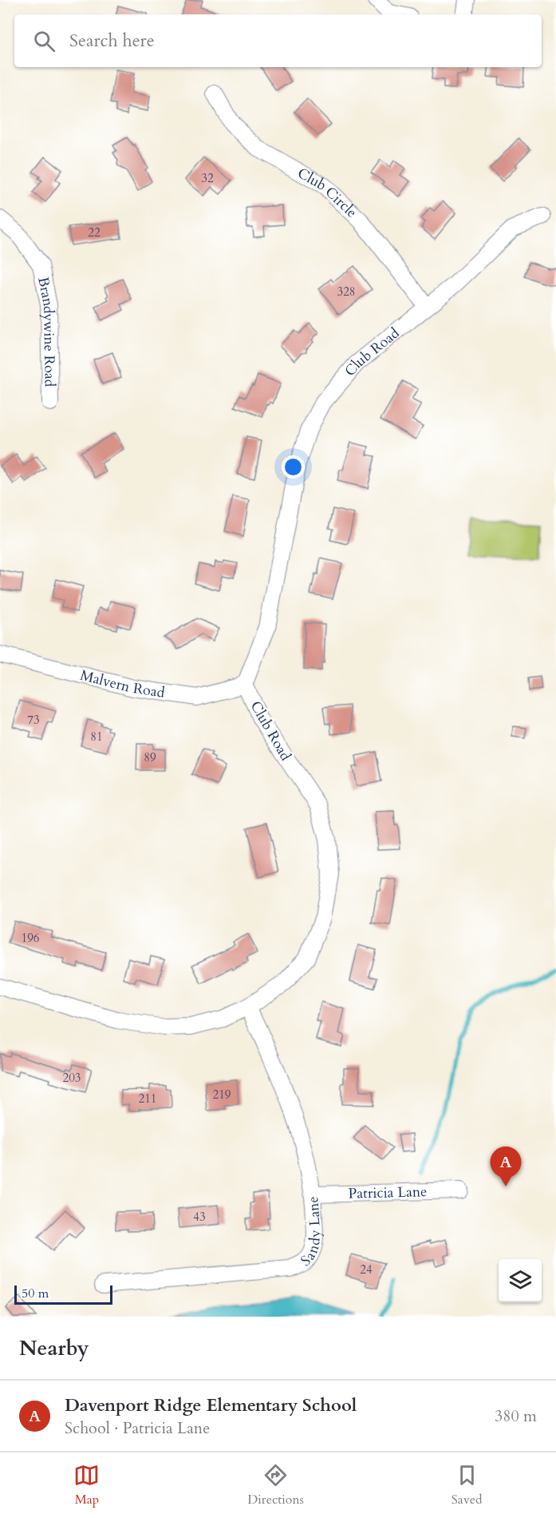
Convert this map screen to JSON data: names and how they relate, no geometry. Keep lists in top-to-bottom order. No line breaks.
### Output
{"streets":{"street":["Club Circle","Brandywine Road","Club Road","Malvern Road","Patricia Lane","Sandy Lane"]},"crossings":[["Club Circle","Club Road"],["Club Road","Malvern Road"],["Club Road","Sandy Lane"],["Patricia Lane","Sandy Lane"]],"house_numbers":["32","22","328","73","81","89","196","203","219","211","43","24"],"scale_bar":"50 m","page":{"search":"Search here","pins":"A","scale":"50 m","heading":"Nearby","list":[{"mark":"A","name":"Davenport Ridge Elementary School","note":"School · Patricia Lane","value":"380 m"}],"nav":["Map","Directions","Saved"]}}
